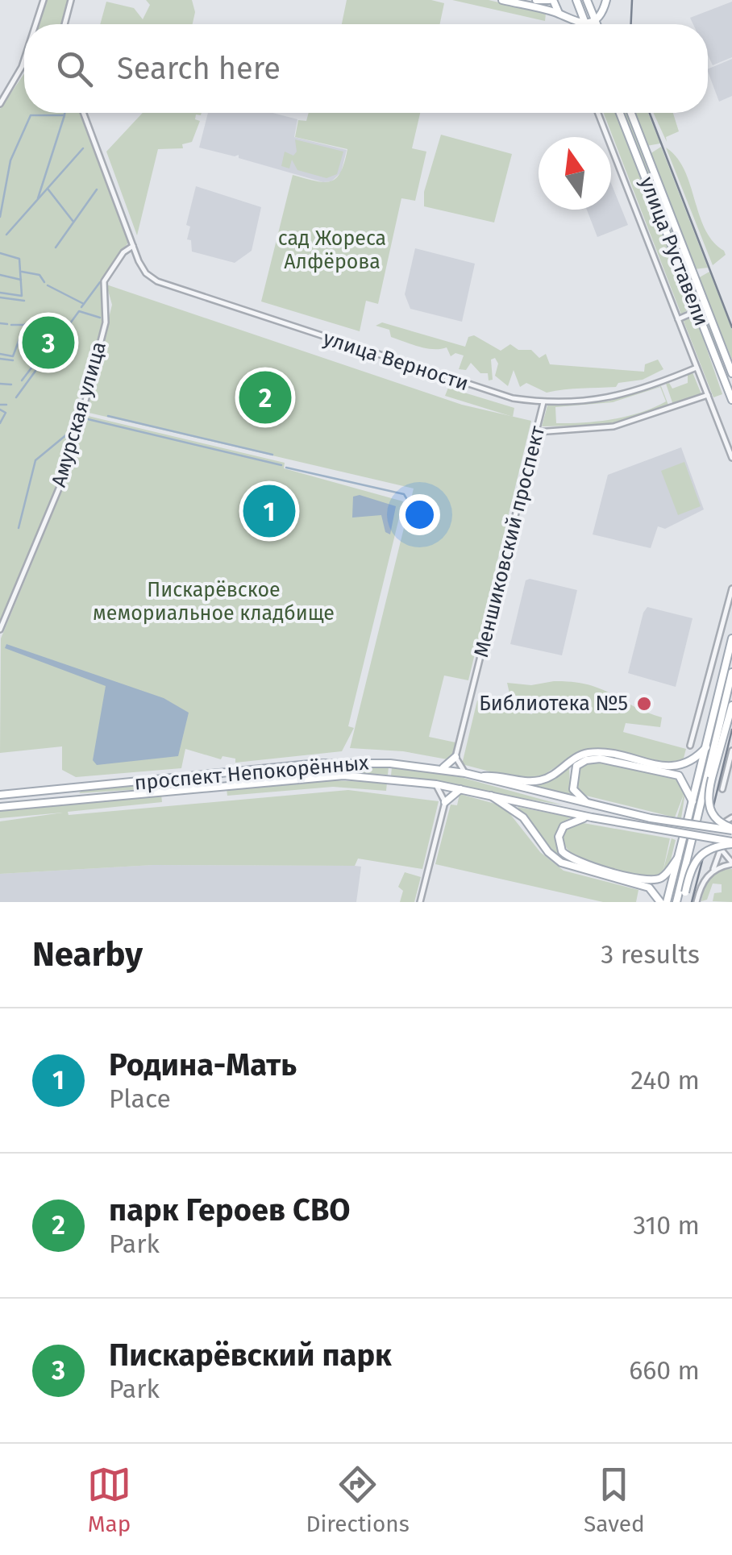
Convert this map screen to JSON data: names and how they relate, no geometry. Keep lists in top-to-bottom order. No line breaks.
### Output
{"streets":{"main road":["улица Руставели","проспект Непокорённых"],"street":["улица Верности","Амурская улица","Меншиковский проспект"]},"crossings":[["улица Верности","Амурская улица"],["улица Верности","Меншиковский проспект"]],"parks":["сад Жореса Алфёрова","Пискарёвское мемориальное кладбище"],"places":["Библиотека №5"],"north":"top","page":{"search":"Search here","pins":["3","2","1"],"heading":["Nearby","3 results"],"list":[{"mark":"1","name":"Родина-Мать","note":"Place","value":"240 m"},{"mark":"2","name":"парк Героев СВО","note":"Park","value":"310 m"},{"mark":"3","name":"Пискарёвский парк","note":"Park","value":"660 m"}],"nav":["Map","Directions","Saved"]}}
